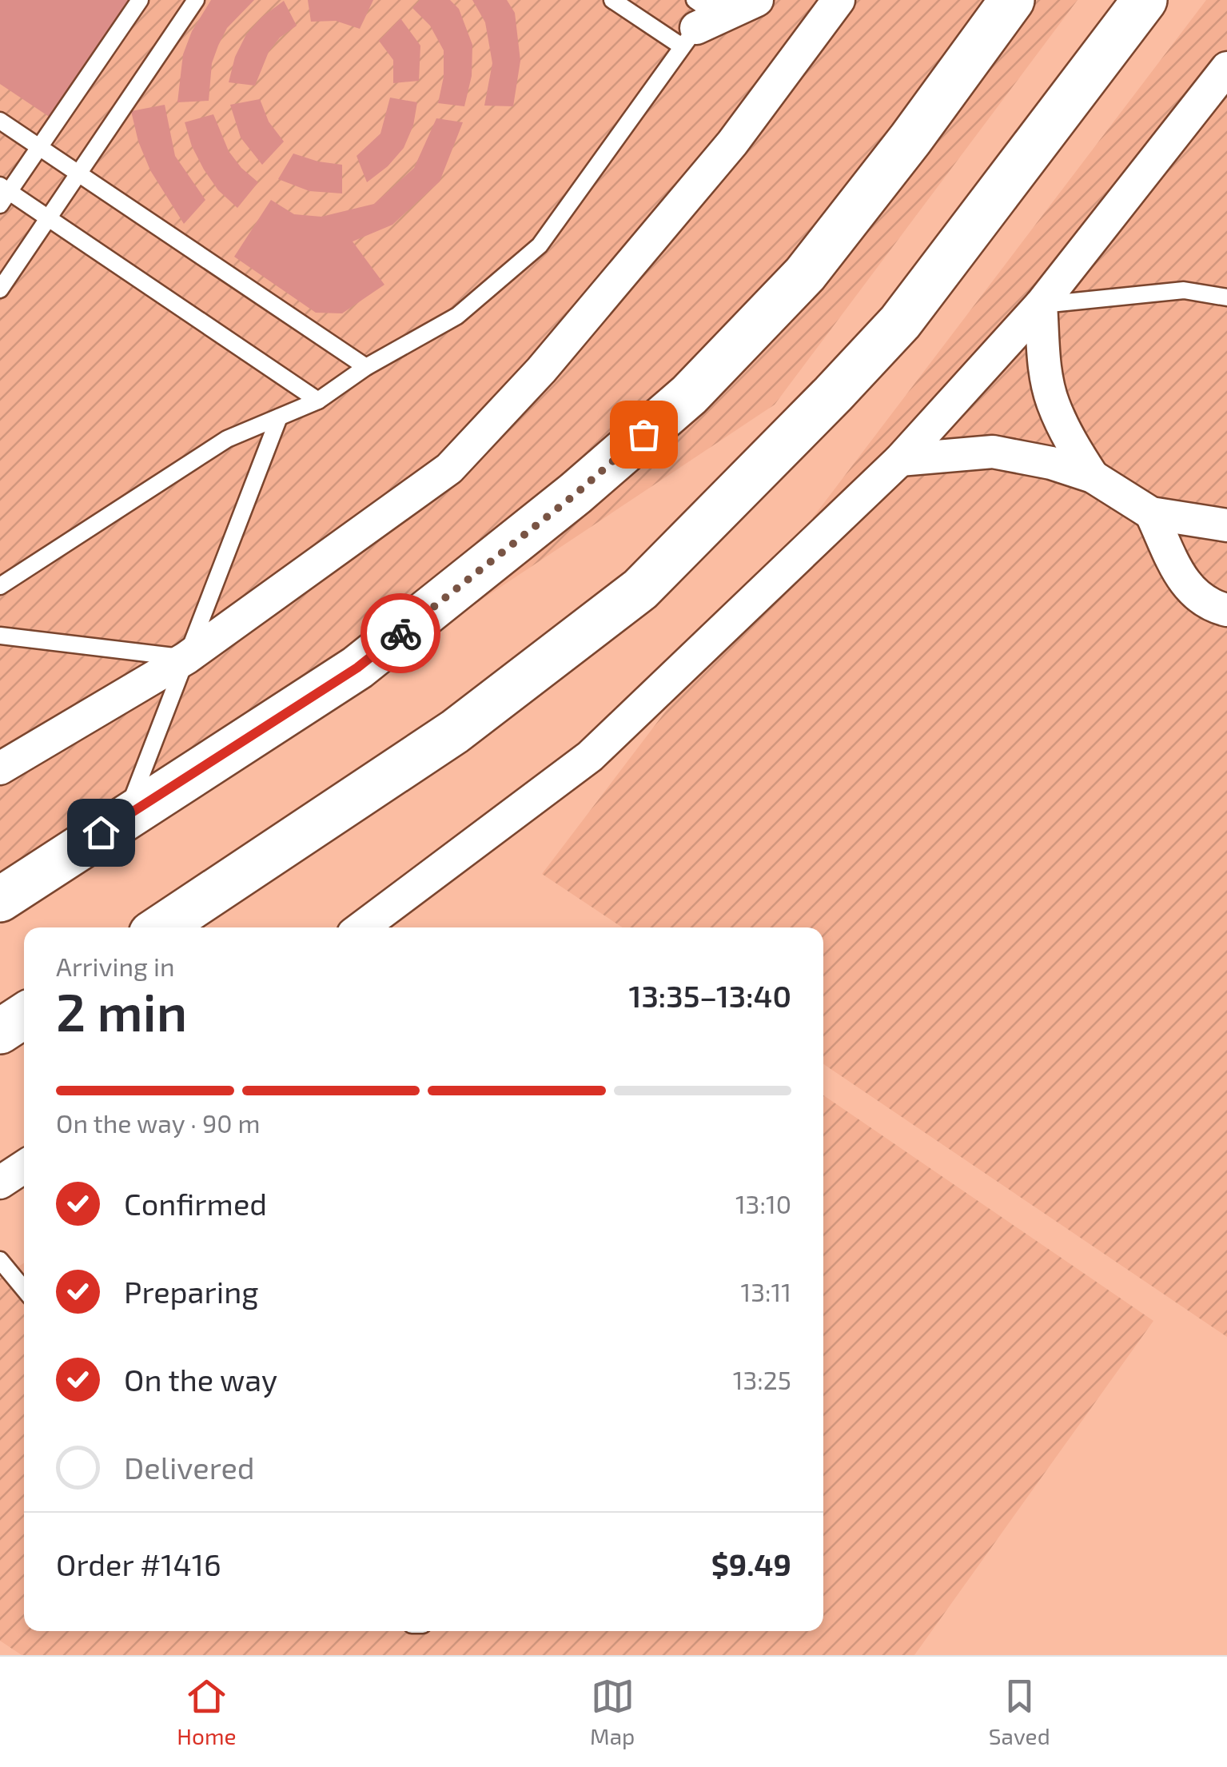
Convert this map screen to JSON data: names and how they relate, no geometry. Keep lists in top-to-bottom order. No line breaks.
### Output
{"page":{"heading":["2 min","Arriving in","13:35–13:40"],"panel":["Order #1416","$9.49"],"bar":"On the way · 90 m","list":[["Confirmed","13:10"],["Preparing","13:11"],["On the way","13:25"],"Delivered"],"tabs":["Home","Map","Saved"]}}
